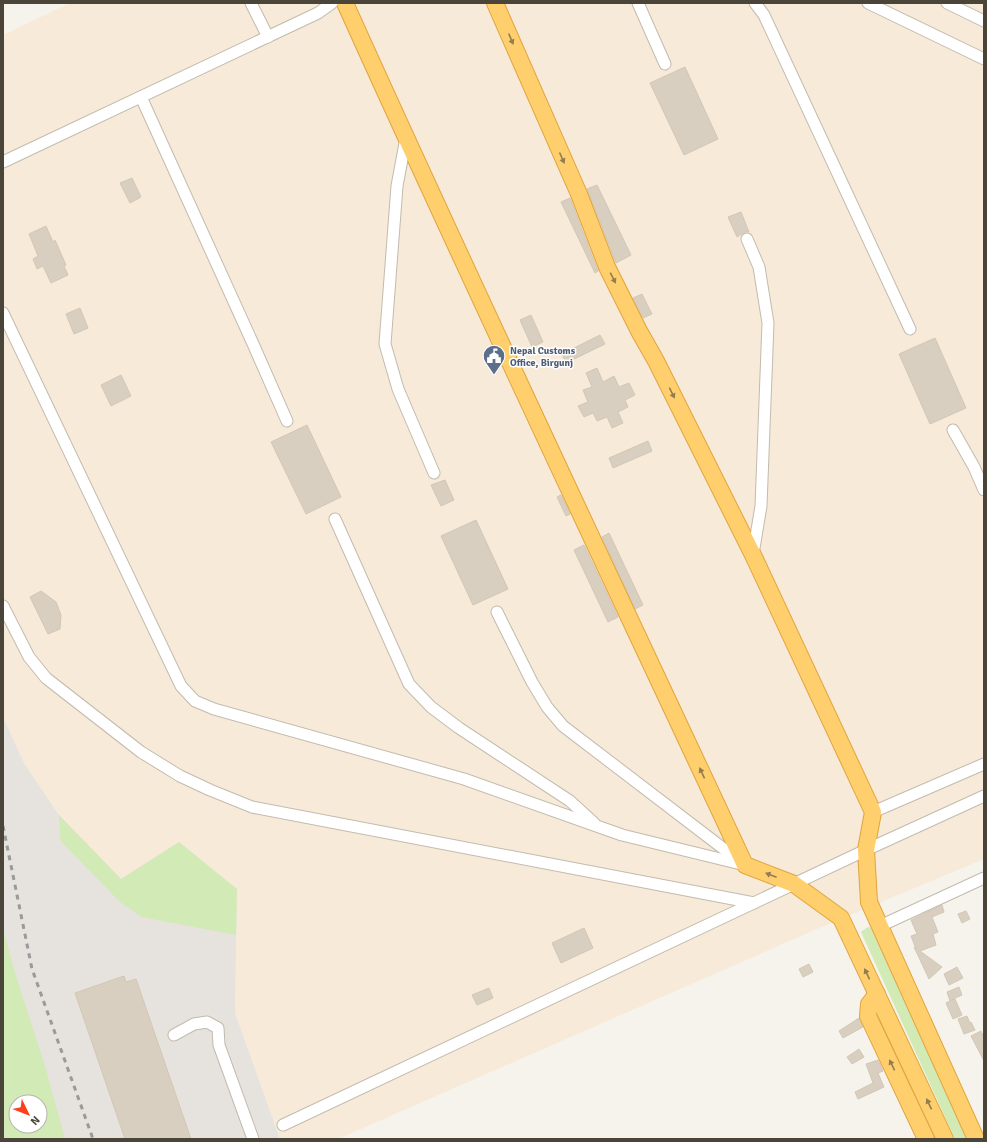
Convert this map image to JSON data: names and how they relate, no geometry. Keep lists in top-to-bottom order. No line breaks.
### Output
{"places":{"public building":["Nepal Customs Office, Birgunj"]},"north":"bottom right"}
